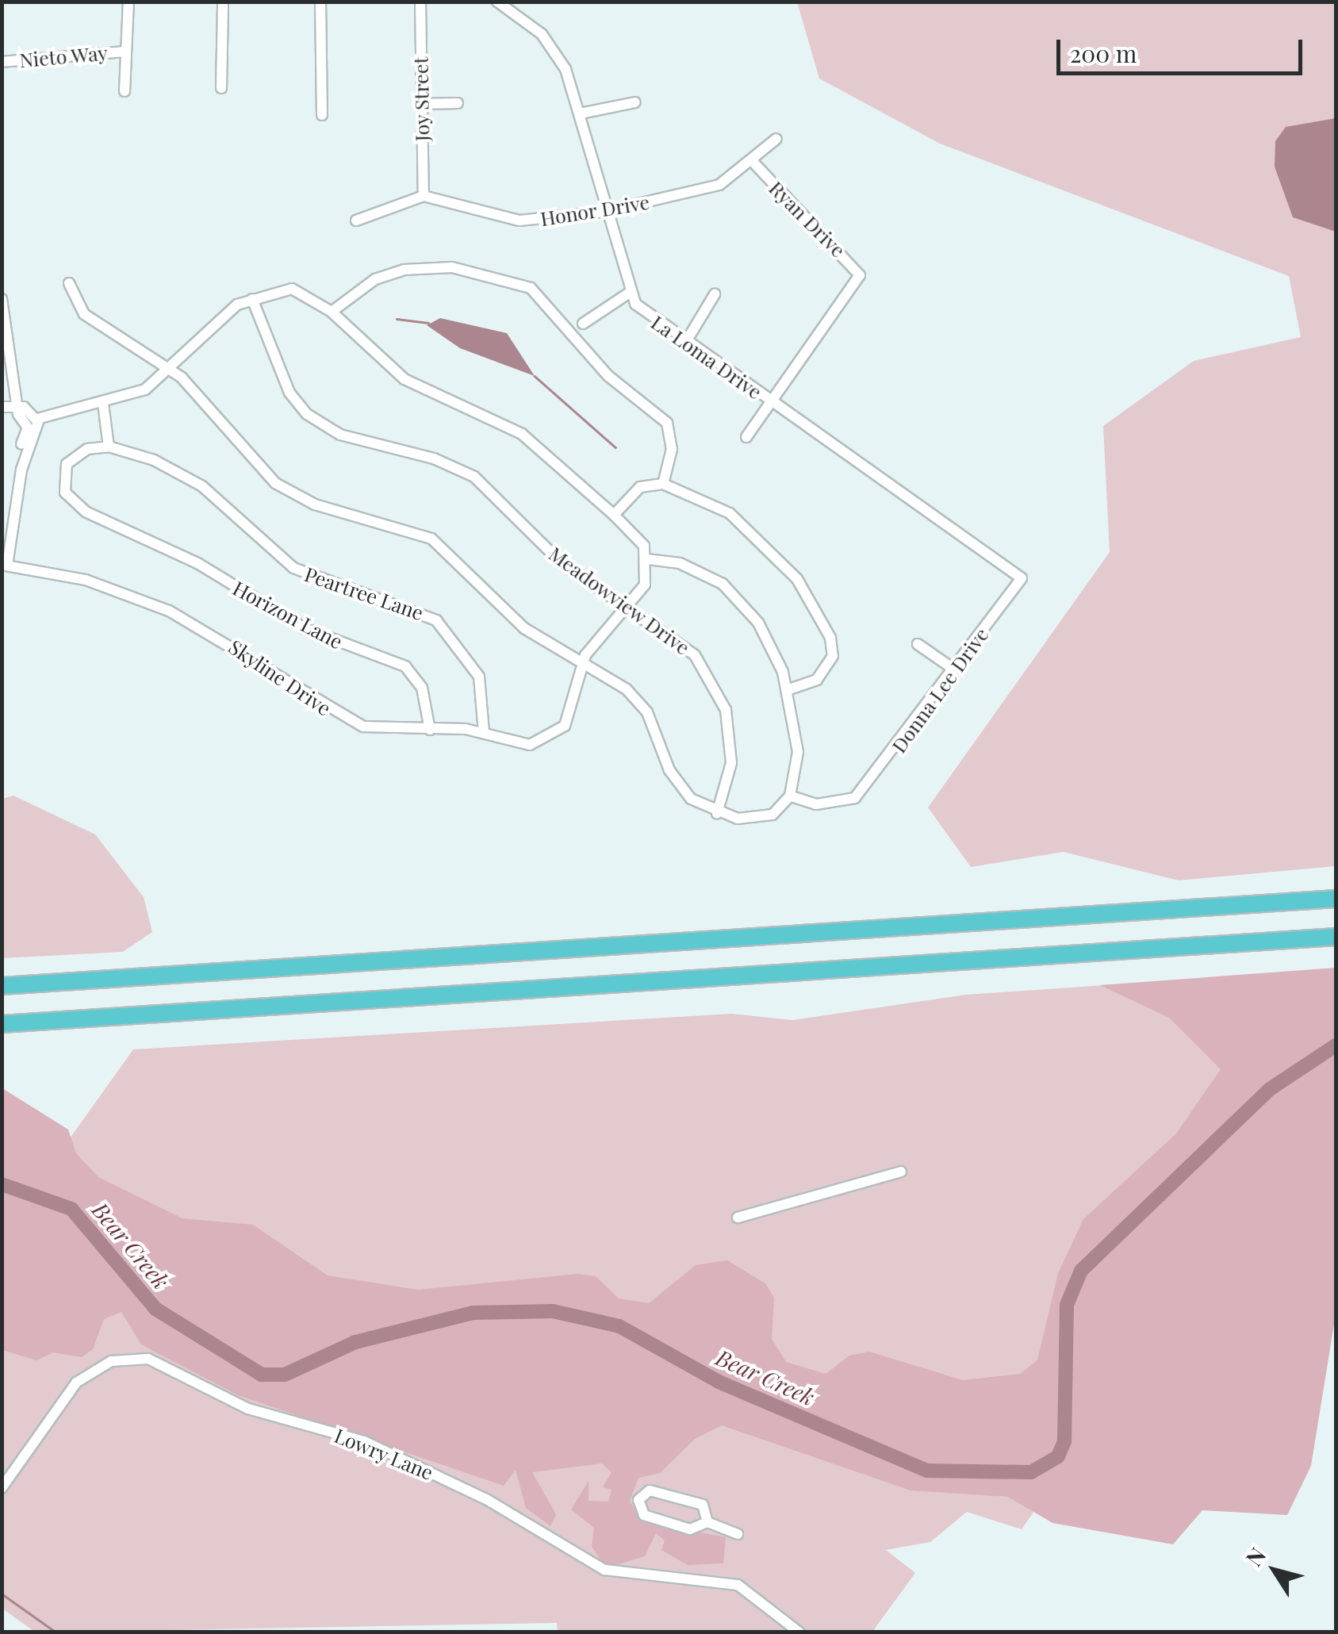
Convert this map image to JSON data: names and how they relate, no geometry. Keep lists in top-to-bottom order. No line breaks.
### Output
{"streets":{"street":["Nieto Way","Joy Street","Honor Drive","Ryan Drive","La Loma Drive","Peartree Lane","Meadowview Drive","Horizon Lane","Skyline Drive","Donna Lee Drive","Lowry Lane"]},"crossings":[["Joy Street","Honor Drive"],["Honor Drive","Ryan Drive"],["Ryan Drive","La Loma Drive"],["La Loma Drive","Donna Lee Drive"],["Peartree Lane","Horizon Lane"],["Peartree Lane","Skyline Drive"],["Meadowview Drive","Skyline Drive"],["Horizon Lane","Skyline Drive"]],"water":["Bear Creek"],"scale_bar":"200 m","north":"top left"}
